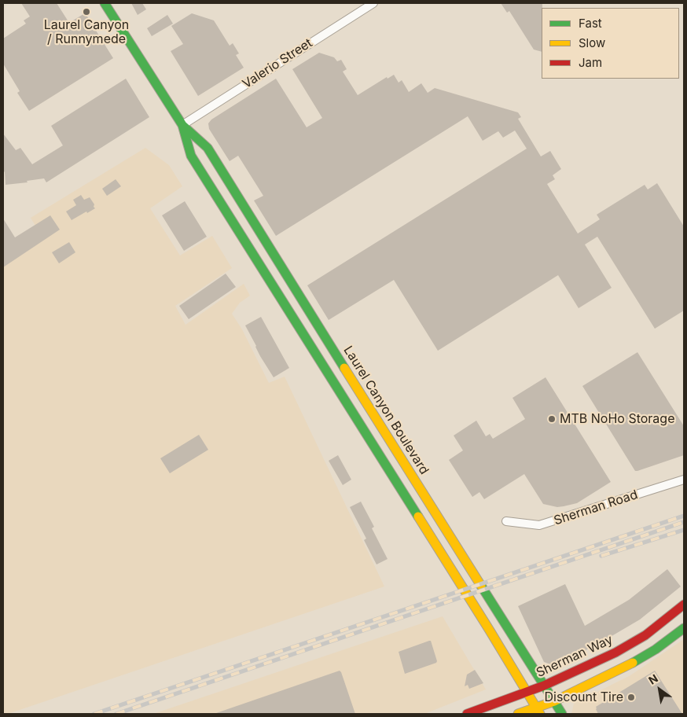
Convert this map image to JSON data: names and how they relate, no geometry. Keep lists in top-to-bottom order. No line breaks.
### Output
{"streets":{"main road":["Laurel Canyon Boulevard","Sherman Way"],"street":["Valerio Street","Sherman Road"]},"crossings":[["Valerio Street","Laurel Canyon Boulevard"],["Laurel Canyon Boulevard","Sherman Way"]],"places":["Laurel Canyon / Runnymede","MTB NoHo Storage","Discount Tire"],"legend":["Fast","Slow","Jam"],"north":"top left"}
